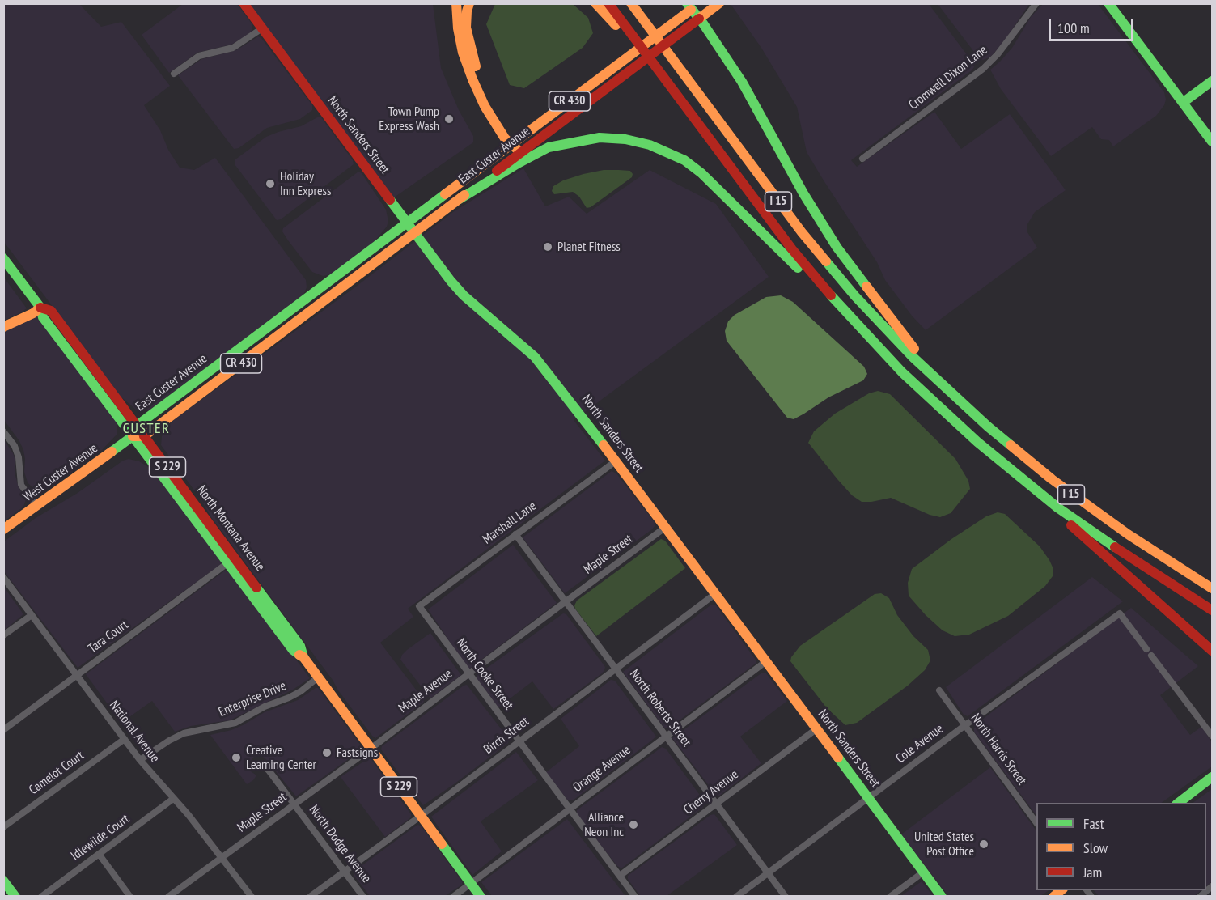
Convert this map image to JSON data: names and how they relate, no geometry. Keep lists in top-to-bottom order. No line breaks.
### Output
{"streets":{"main road":["CR 430","North Sanders Street","East Custer Avenue","I 15","S 229","West Custer Avenue","North Montana Avenue"],"street":["Cromwell Dixon Lane","Marshall Lane","Maple Street","Tara Court","North Cooke Street","Maple Avenue","Enterprise Drive","North Roberts Street","National Avenue","Birch Street","Cole Avenue","North Harris Street","Orange Avenue","Camelot Court","Cherry Avenue","Idlewilde Court","North Dodge Avenue"]},"crossings":[["North Sanders Street","East Custer Avenue"],["North Sanders Street","Marshall Lane"],["North Sanders Street","Maple Street"],["North Sanders Street","Birch Street"],["North Sanders Street","Cole Avenue"],["North Sanders Street","Orange Avenue"],["North Sanders Street","Cherry Avenue"],["East Custer Avenue","West Custer Avenue"],["East Custer Avenue","North Montana Avenue"],["West Custer Avenue","North Montana Avenue"],["Marshall Lane","North Cooke Street"],["Marshall Lane","North Roberts Street"],["North Montana Avenue","Maple Street"],["North Montana Avenue","Tara Court"],["North Montana Avenue","Maple Avenue"],["North Montana Avenue","Enterprise Drive"],["North Montana Avenue","Birch Street"],["North Montana Avenue","Orange Avenue"],["Maple Street","Maple Avenue"],["Maple Street","North Roberts Street"],["Maple Street","National Avenue"],["Maple Street","North Dodge Avenue"],["Tara Court","National Avenue"],["North Cooke Street","Maple Avenue"],["North Cooke Street","Birch Street"],["North Cooke Street","Orange Avenue"],["North Cooke Street","Cherry Avenue"],["Maple Avenue","North Roberts Street"],["Enterprise Drive","National Avenue"],["North Roberts Street","Birch Street"],["North Roberts Street","Cole Avenue"],["North Roberts Street","Orange Avenue"],["North Roberts Street","Cherry Avenue"],["National Avenue","Camelot Court"],["National Avenue","Idlewilde Court"],["Birch Street","North Dodge Avenue"],["Cole Avenue","North Harris Street"]],"districts":["CUSTER"],"places":["Town Pump Express Wash","Holiday Inn Express","Planet Fitness","Fastsigns","Creative Learning Center","Alliance Neon Inc","United States Post Office"],"legend":["Fast","Slow","Jam"],"scale_bar":"100 m"}
